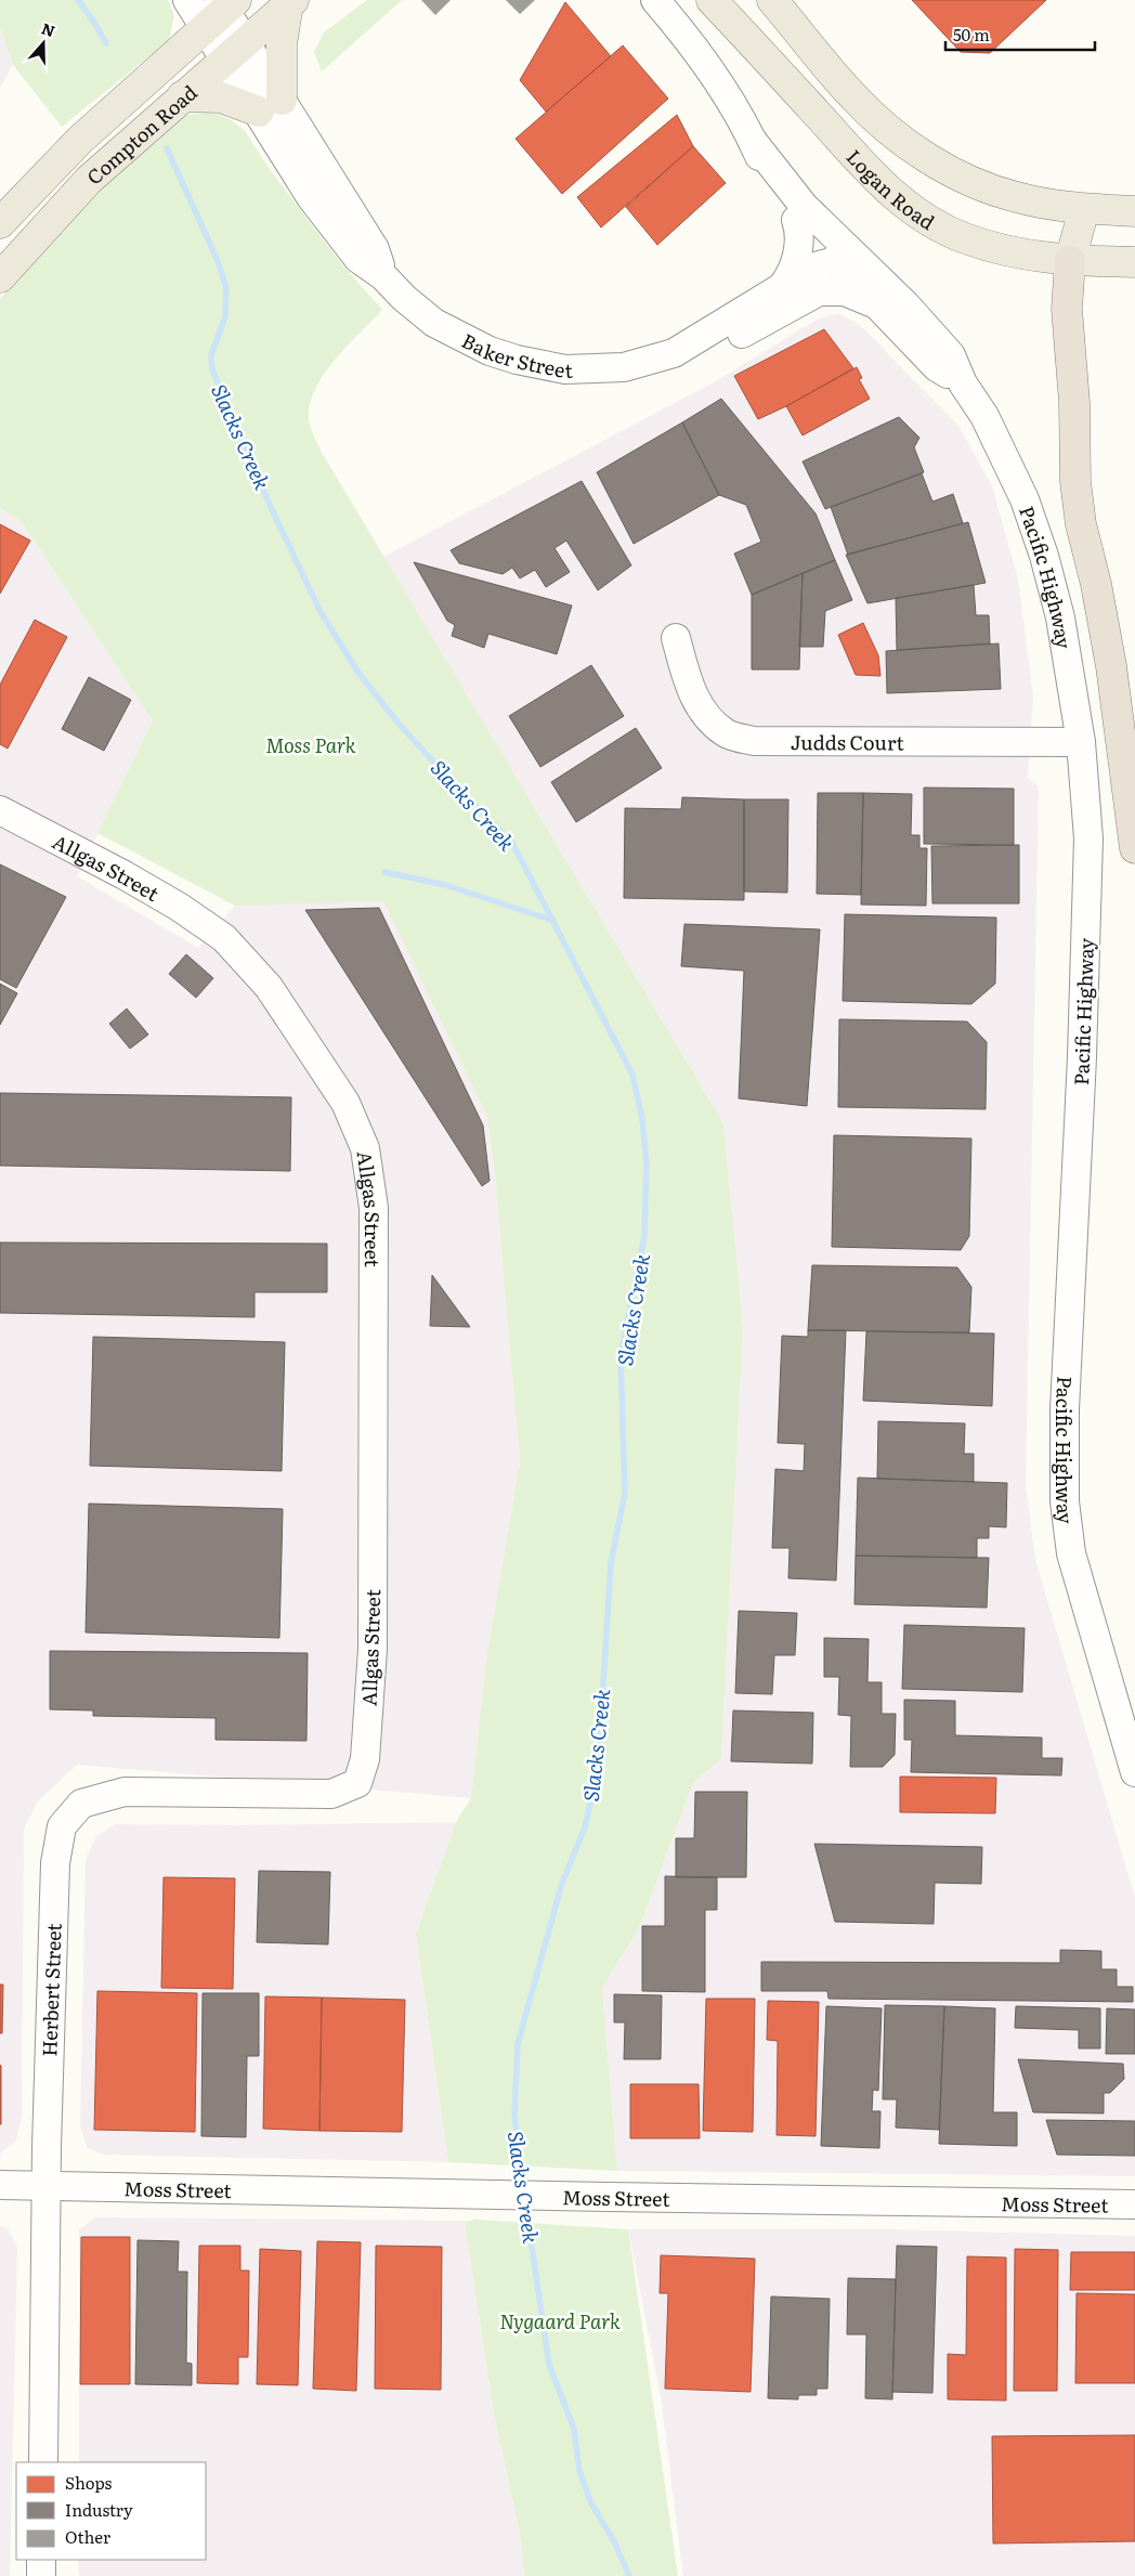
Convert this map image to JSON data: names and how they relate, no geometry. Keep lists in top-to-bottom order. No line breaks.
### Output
{"streets":{"main road":["Compton Road","Logan Road"],"street":["Baker Street","Pacific Highway","Judds Court","Allgas Street","Herbert Street","Moss Street"]},"crossings":[["Compton Road","Baker Street"],["Baker Street","Pacific Highway"],["Pacific Highway","Judds Court"],["Allgas Street","Herbert Street"],["Herbert Street","Moss Street"]],"water":["Slacks Creek"],"parks":["Moss Park","Nygaard Park"],"legend":["Shops","Industry","Other"],"scale_bar":"50 m","north":"top"}
